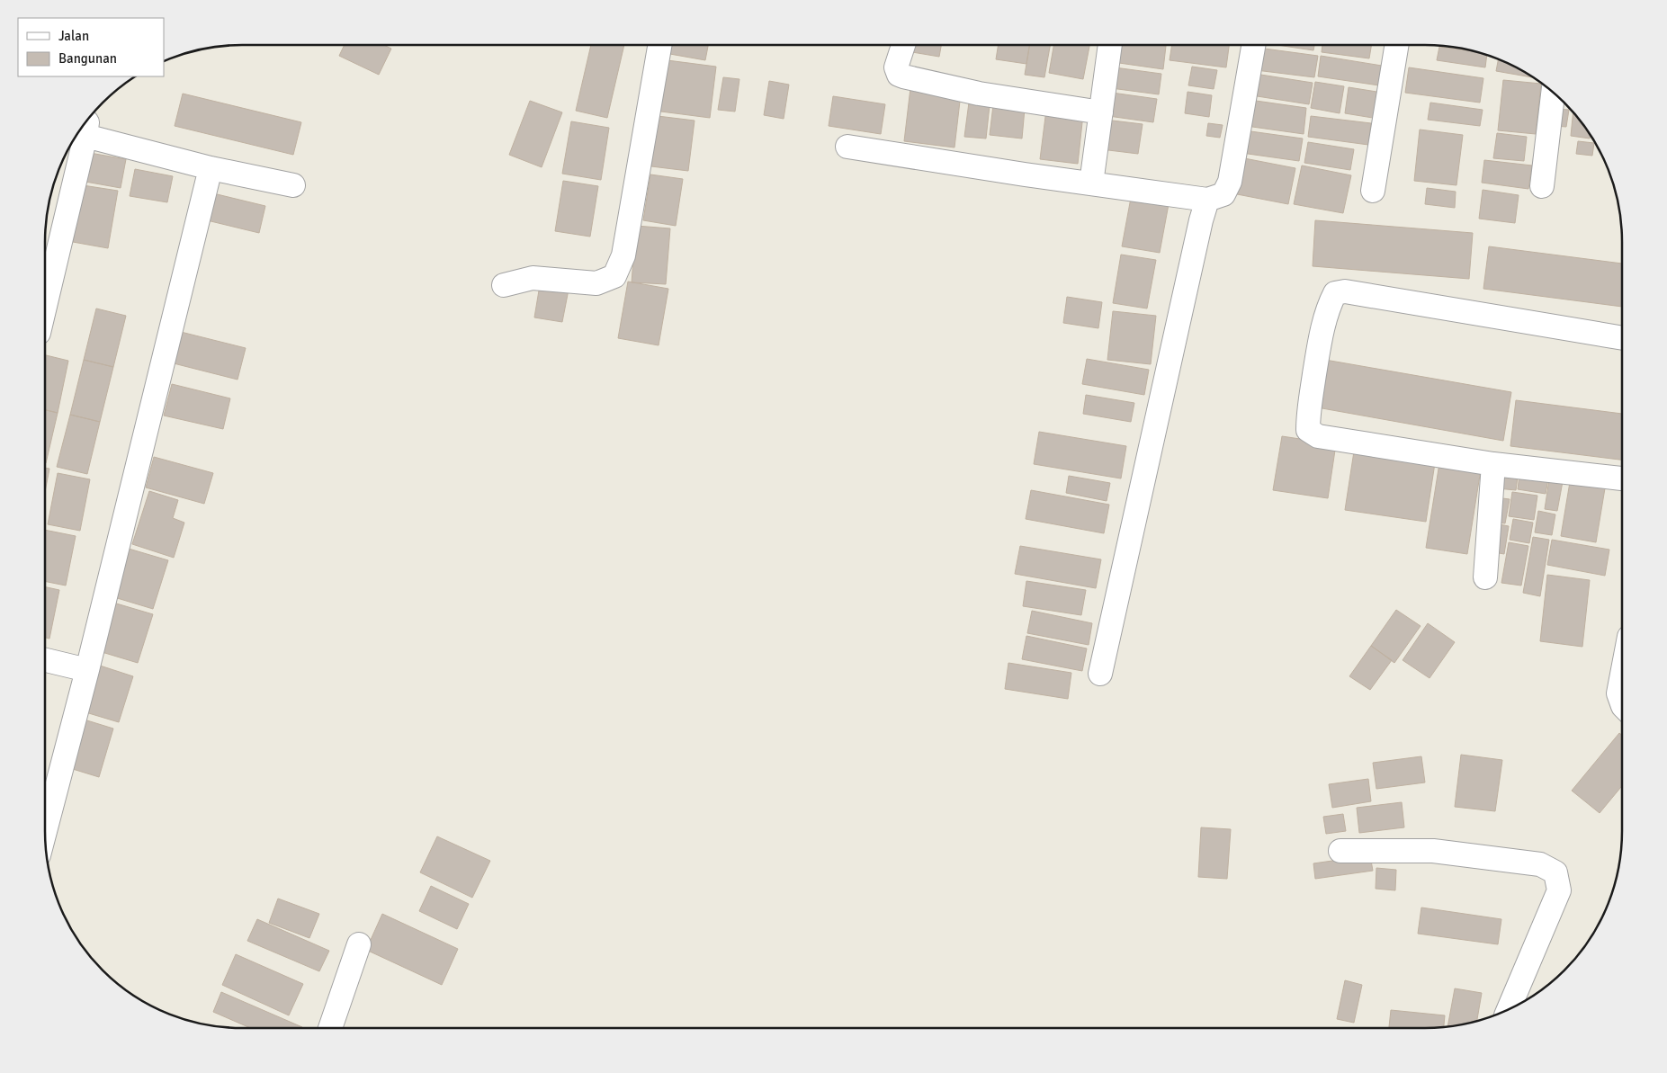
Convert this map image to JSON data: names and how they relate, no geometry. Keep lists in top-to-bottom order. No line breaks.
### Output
{"legend":["Jalan","Bangunan"]}
